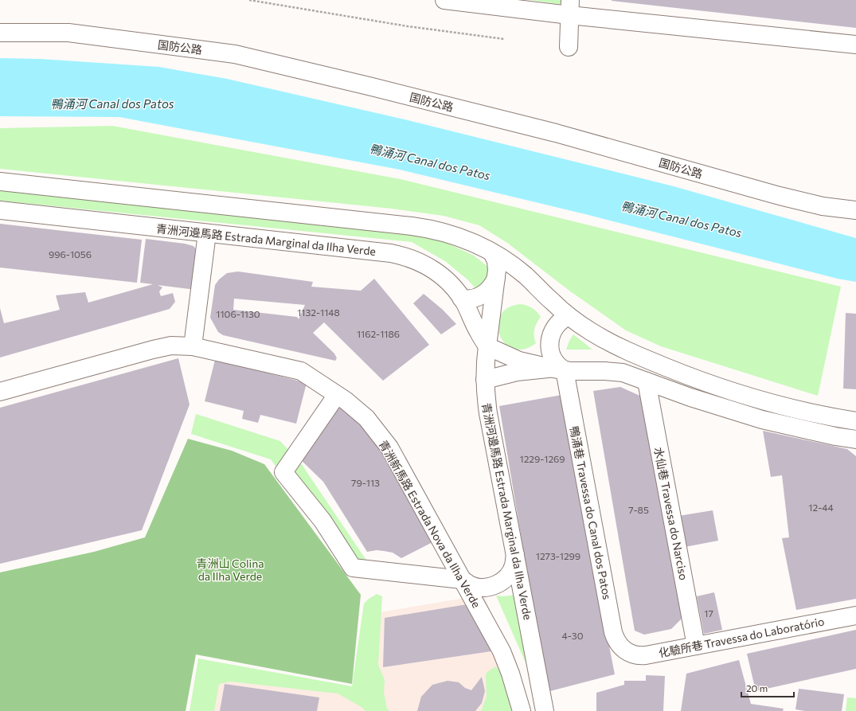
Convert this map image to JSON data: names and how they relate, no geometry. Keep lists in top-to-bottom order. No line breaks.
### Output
{"streets":{"street":["国防公路","青洲河邊馬路 Estrada Marginal da Ilha Verde","鴨涌巷 Travessa do Canal dos Patos","水仙巷 Travessa do Narciso","青洲新馬路 Estrada Nova da Ilha Verde","化驗所巷 Travessa do Laboratório"]},"crossings":[["鴨涌巷 Travessa do Canal dos Patos","化驗所巷 Travessa do Laboratório"],["水仙巷 Travessa do Narciso","化驗所巷 Travessa do Laboratório"]],"water":["鴨涌河 Canal dos Patos"],"parks":["青洲山 Colina da Ilha Verde"],"house_numbers":["996-1056","1132-1148","1106-1130","1162-1186","1229-1269","79-113","12-44","7-85","1273-1299","17","4-30"],"scale_bar":"20 m"}
